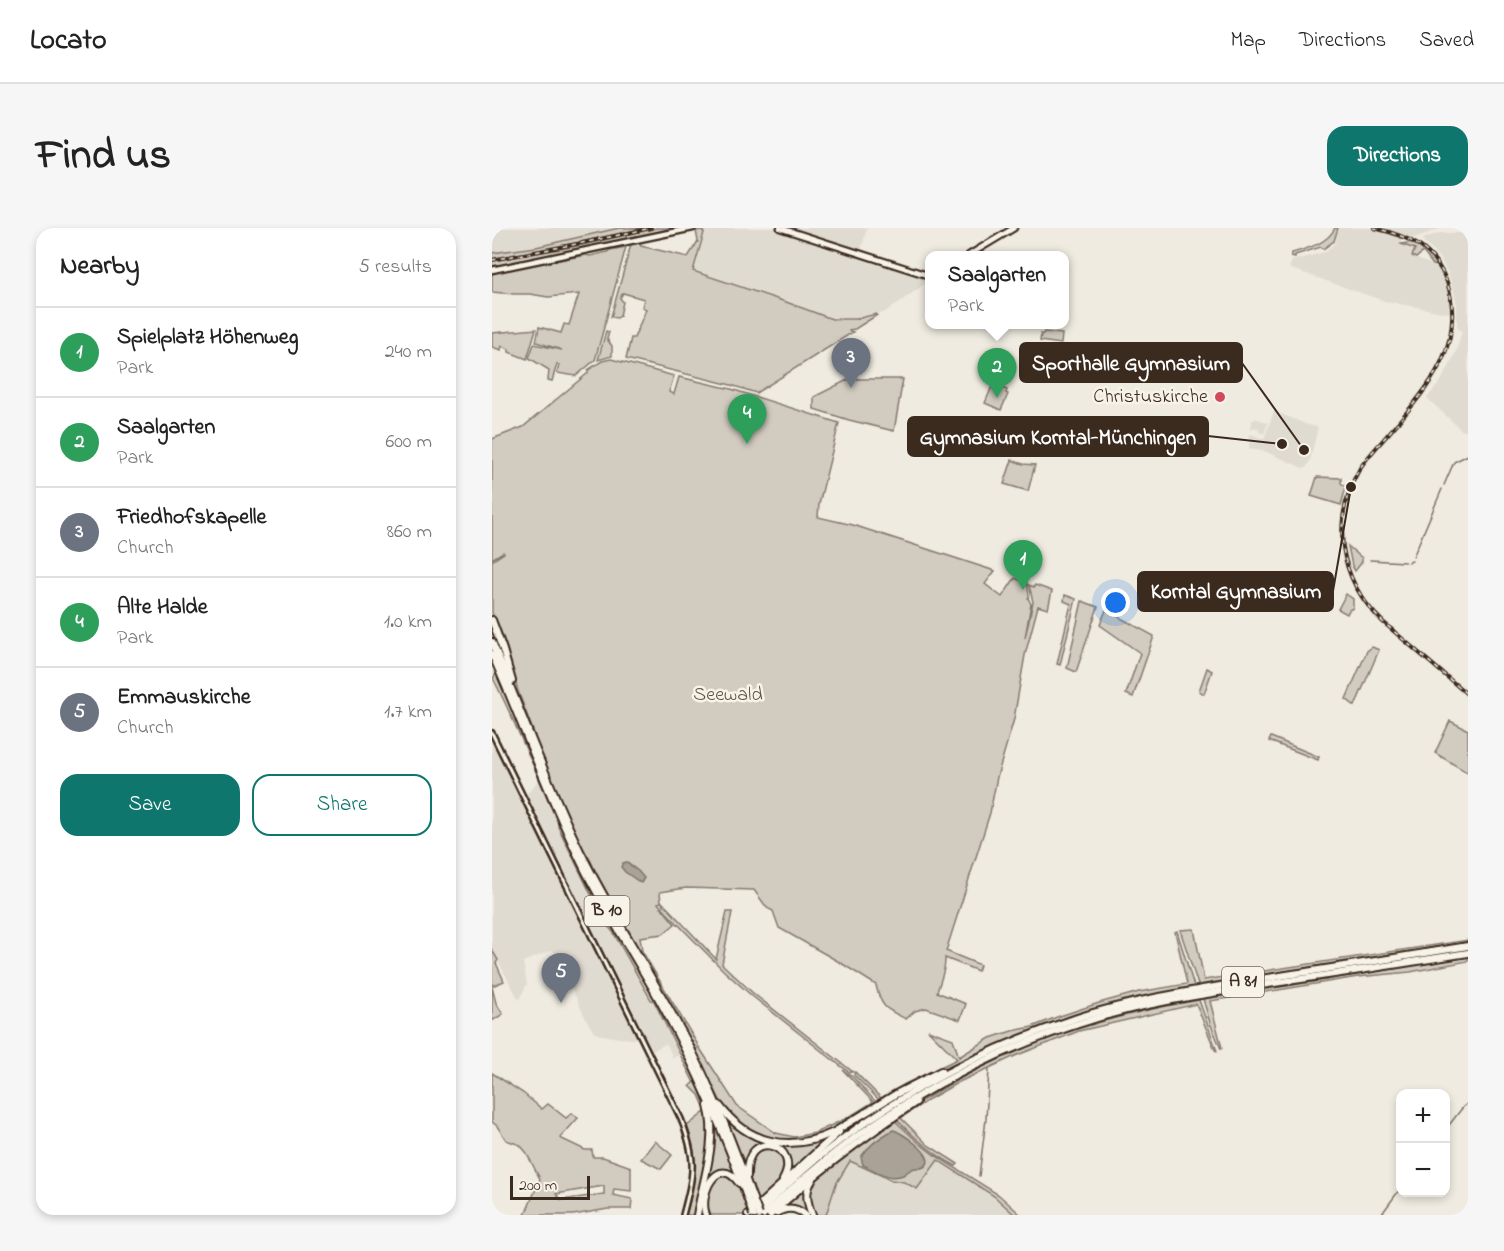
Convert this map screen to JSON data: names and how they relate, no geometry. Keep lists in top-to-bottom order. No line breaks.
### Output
{"streets":{"highway":["B 10","A 81"]},"crossings":[["B 10","A 81"]],"parks":["Seewald"],"places":["Christuskirche","Gymnasium Korntal-Münchingen","Sporthalle Gymnasium","Korntal Gymnasium"],"scale_bar":"200 m","page":{"header":"Locato","nav":["Map","Directions","Saved"],"title":"Find us","buttons":["Directions",["Save","Share"]],"heading":["Nearby","5 results"],"popup":["Saalgarten","Park"],"list":[{"mark":"1","name":"Spielplatz Höhenweg","note":"Park","value":"240 m"},{"mark":"2","name":"Saalgarten","note":"Park","value":"600 m"},{"mark":"3","name":"Friedhofskapelle","note":"Church","value":"860 m"},{"mark":"4","name":"Alte Halde","note":"Park","value":"1.0 km"},{"mark":"5","name":"Emmauskirche","note":"Church","value":"1.7 km"}],"pins":["3","2","4","1","5"],"map_buttons":["+","−"],"scale":"200 m"}}
